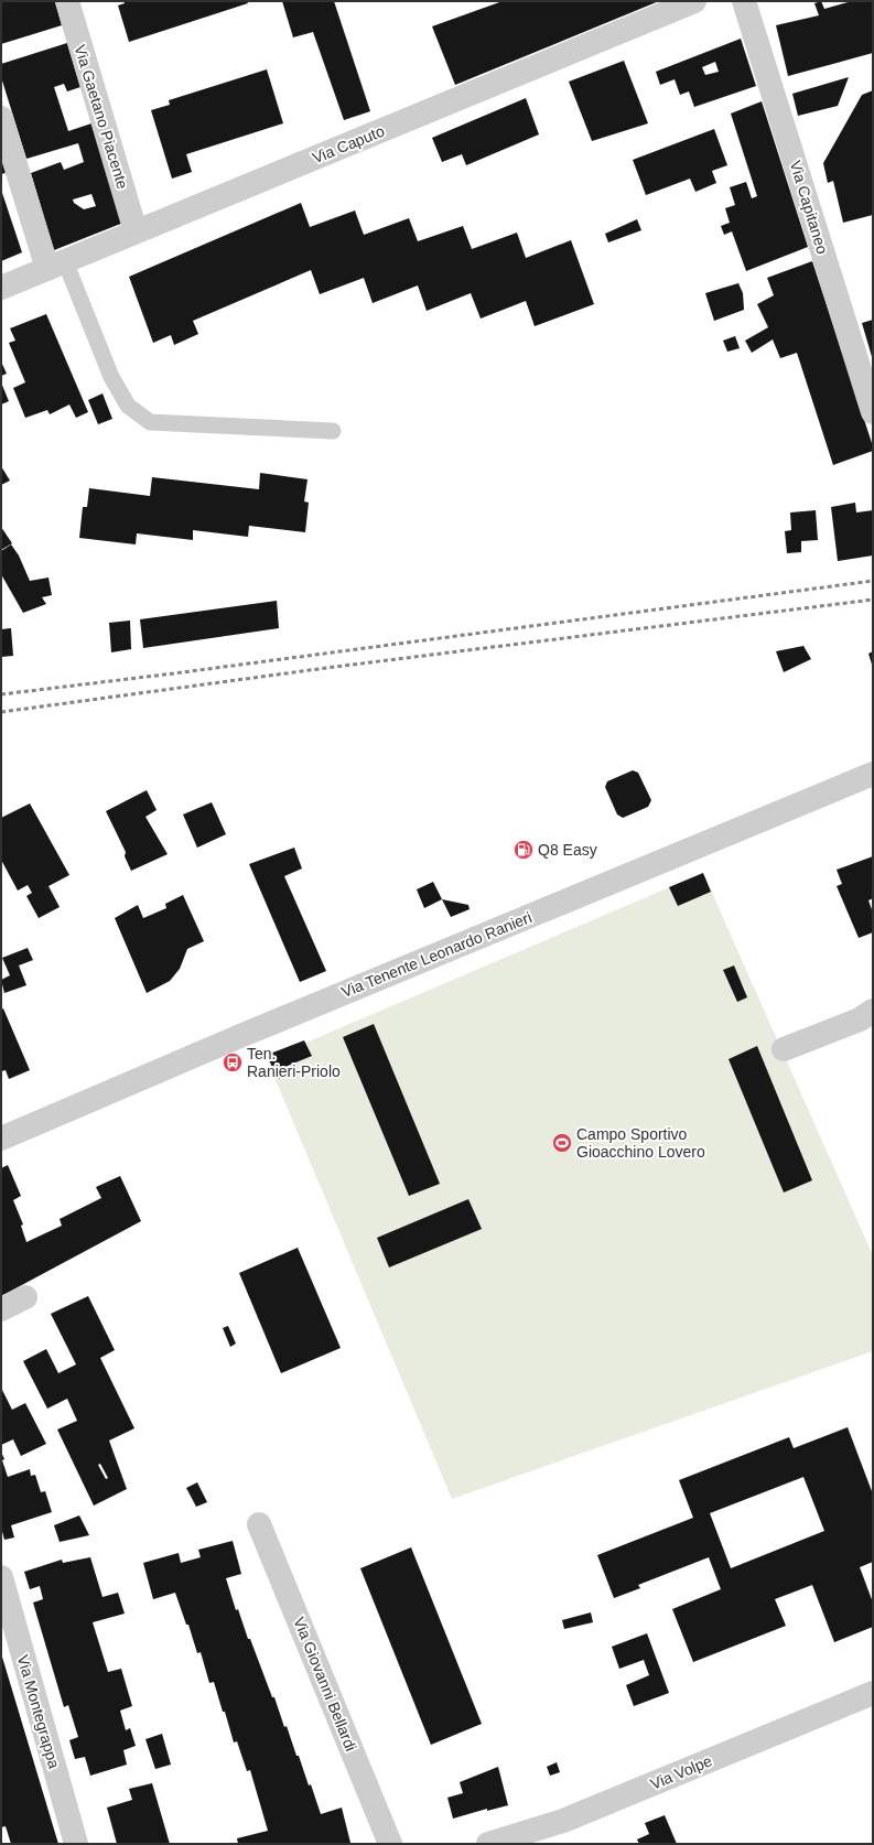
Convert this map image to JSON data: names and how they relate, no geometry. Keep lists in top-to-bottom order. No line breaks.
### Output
{"streets":{"street":["Via Gaetano Piacente","Via Caputo","Via Capitaneo","Via Tenente Leonardo Ranieri","Via Giovanni Bellardi","Via Montegrappa","Via Volpe"]},"crossings":[["Via Gaetano Piacente","Via Caputo"]],"places":{"fuel station":["Q8 Easy"],"bus stop":["Ten. Ranieri-Priolo"],"sports":["Campo Sportivo Gioacchino Lovero"]}}
